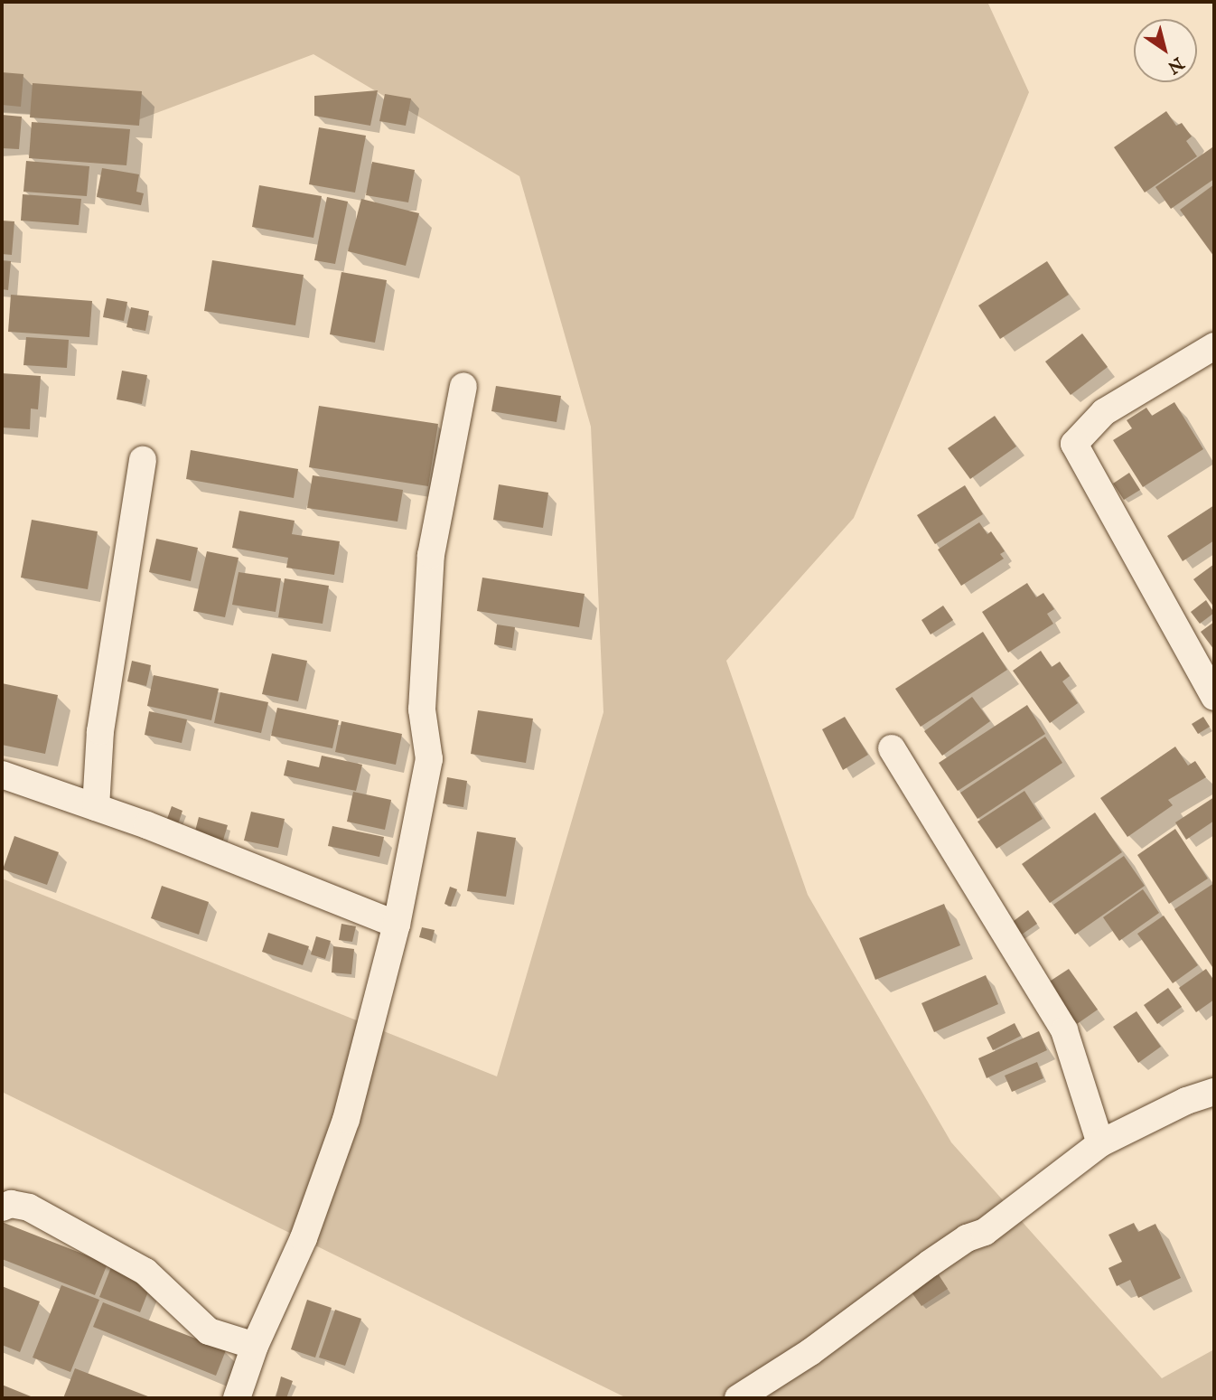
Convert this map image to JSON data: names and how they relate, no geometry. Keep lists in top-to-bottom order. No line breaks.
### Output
{"north":"bottom right"}
